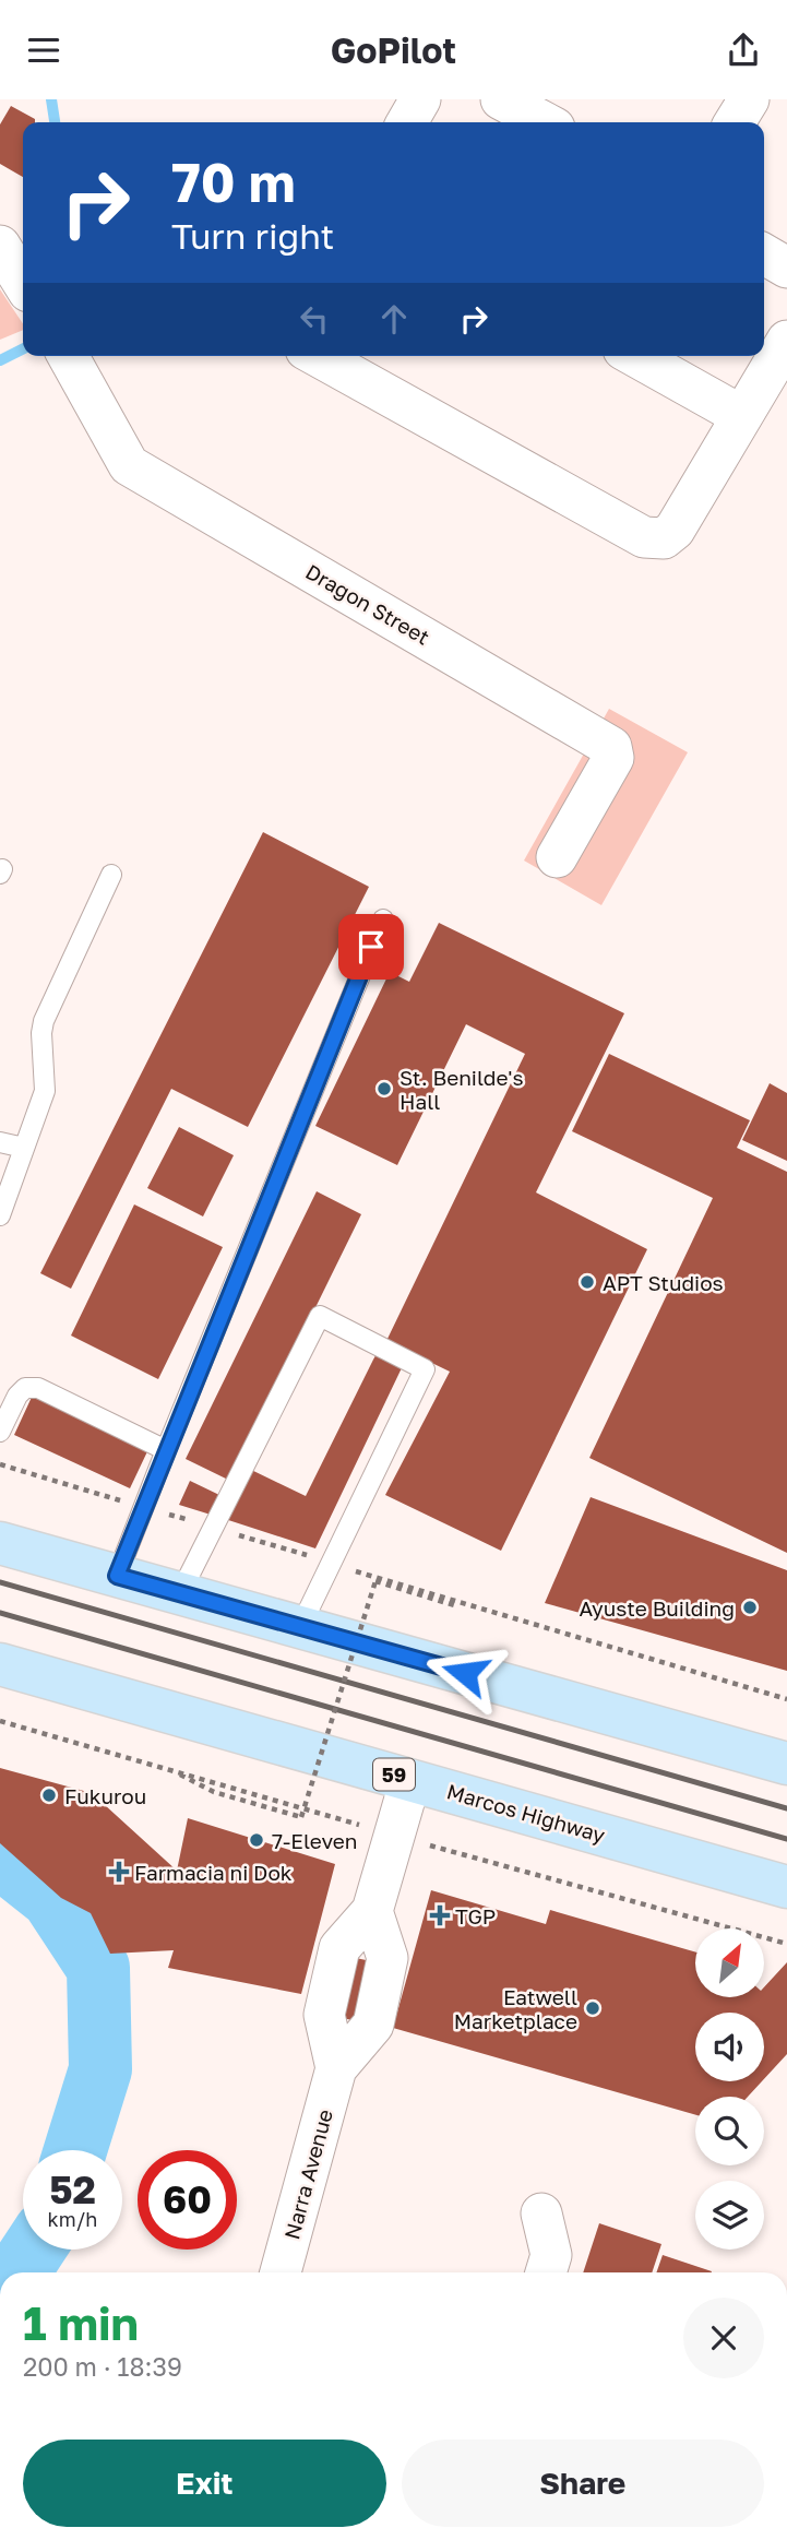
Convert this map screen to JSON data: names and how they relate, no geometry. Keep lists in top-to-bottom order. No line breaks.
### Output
{"streets":{"main road":["59","Marcos Highway"],"street":["Dragon Street","Narra Avenue"]},"crossings":[["Marcos Highway","Narra Avenue"]],"places":{"other":["St. Benilde's Hall","APT Studios","Ayuste Building","Fukurou","7-Eleven","Eatwell Marketplace"],"health":["Farmacia ni Dok","TGP"]},"north":"top right","page":{"header":"GoPilot","turn":["70 m","Turn right"],"speed":"52 km/h","limit":"60","heading":["1 min","200 m · 18:39"],"buttons":["Exit","Share"]}}
